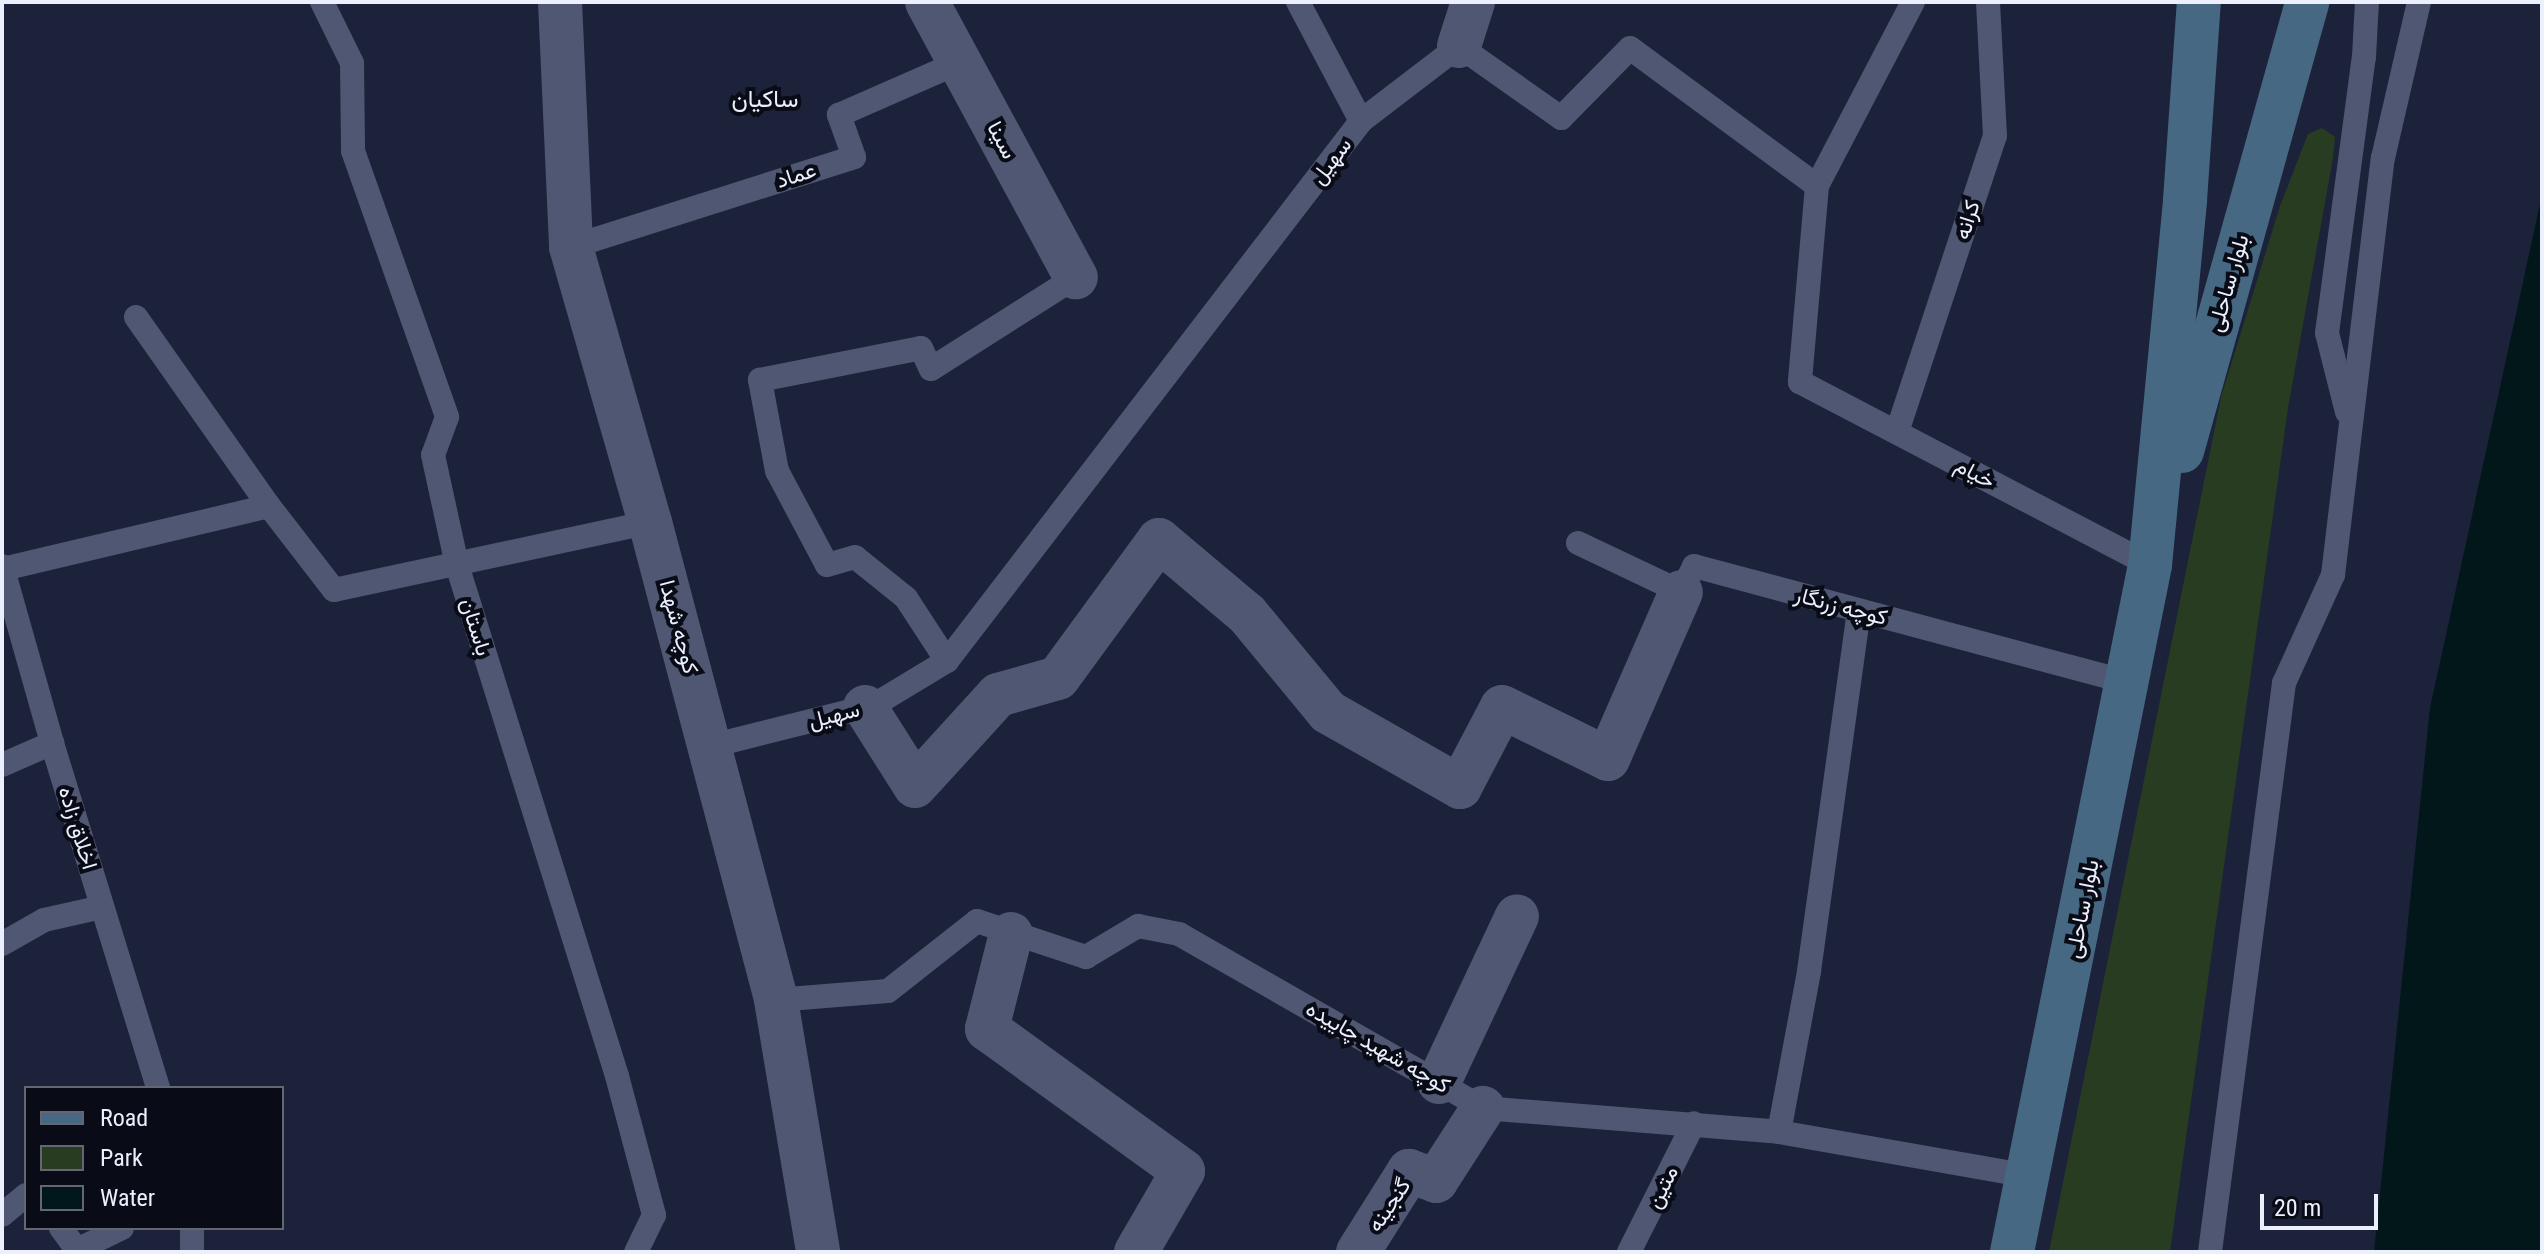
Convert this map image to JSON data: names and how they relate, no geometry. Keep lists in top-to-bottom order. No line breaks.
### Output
{"streets":{"main road":["بلوار ساحلی"],"street":["سینا","کوچه شهدا","گنجینه"],"lane":["سهیل","عماد","کرانه","خیام","کوچه زرنگار","باستان","اخلاق زاده","کوچه شهید چاییده","متین"]},"crossings":[["سینا","عماد"],["سهیل","کوچه شهدا"],["عماد","کوچه شهدا"],["کرانه","خیام"],["بلوار ساحلی","خیام"],["بلوار ساحلی","کوچه زرنگار"],["بلوار ساحلی","کوچه شهید چاییده"],["کوچه شهدا","کوچه شهید چاییده"],["کوچه شهید چاییده","متین"],["کوچه شهید چاییده","گنجینه"]],"districts":["ساکیان"],"legend":["Road","Park","Water"],"scale_bar":"20 m"}
